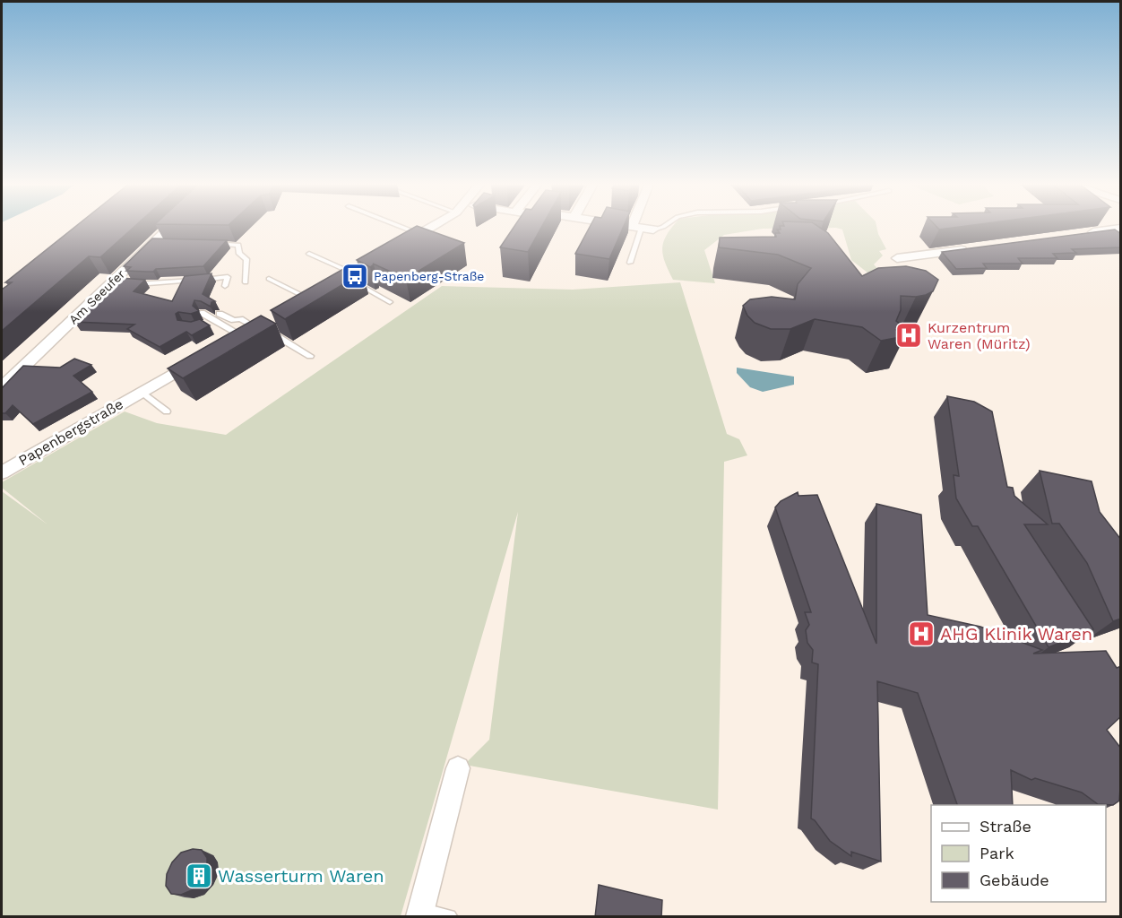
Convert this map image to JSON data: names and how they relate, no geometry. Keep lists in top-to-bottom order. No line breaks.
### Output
{"streets":{"street":["Am Seeufer","Papenbergstraße"]},"places":{"bus stop":["Papenberg-Straße"],"hospital":["Kurzentrum Waren (Müritz)","AHG Klinik Waren"],"building":["Wasserturm Waren"]},"legend":["Straße","Park","Gebäude"]}
